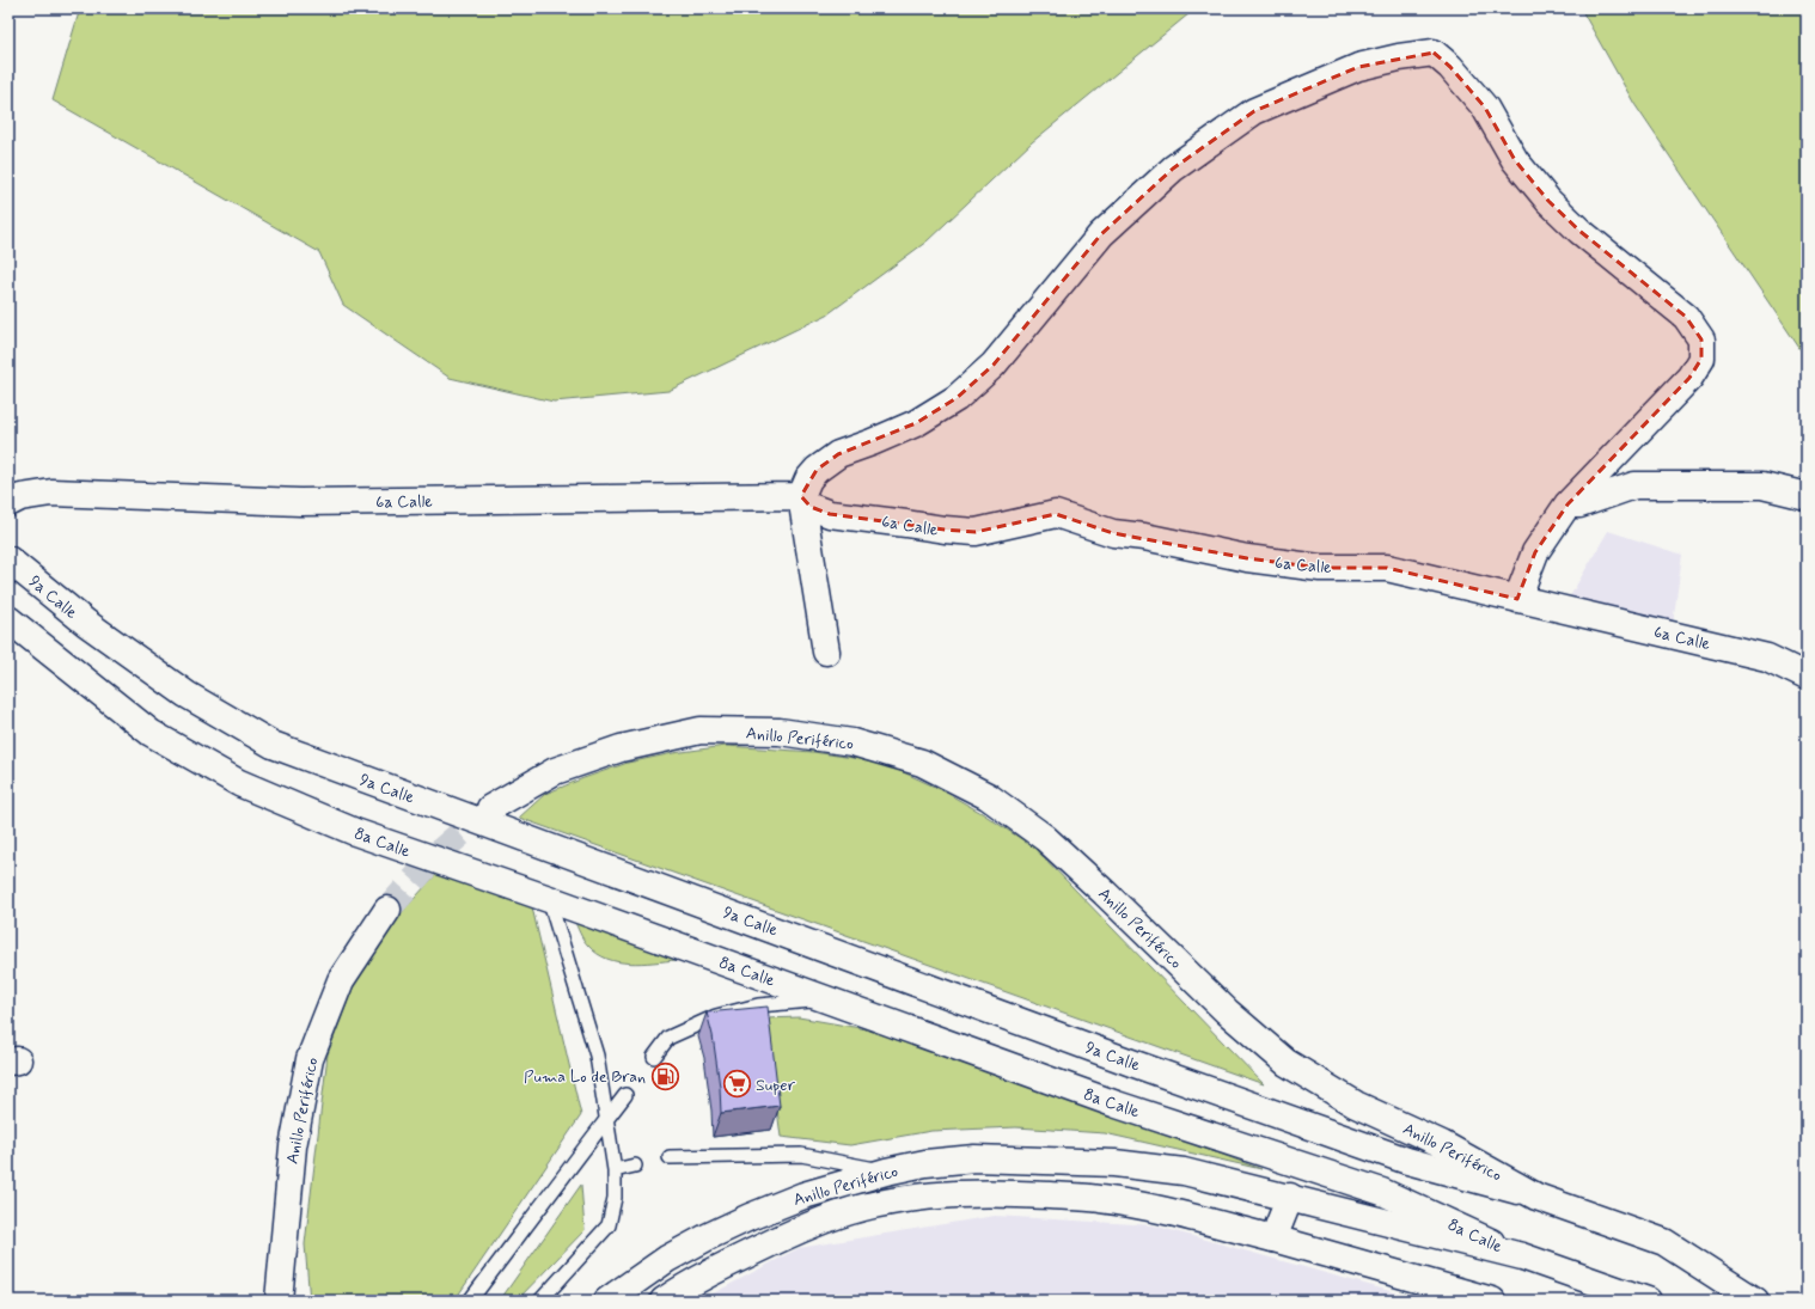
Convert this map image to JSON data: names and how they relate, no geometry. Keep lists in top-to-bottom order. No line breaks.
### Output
{"streets":{"main road":["6a Calle","9a Calle","Anillo Periférico","8a Calle"]},"crossings":[["9a Calle","Anillo Periférico"],["Anillo Periférico","8a Calle"]],"places":{"fuel station":["Puma Lo de Bran"],"supermarket":["Super"]}}
